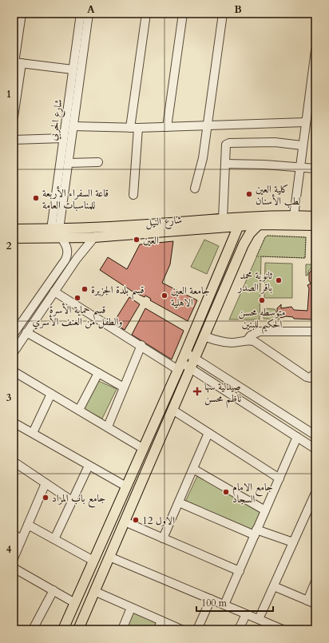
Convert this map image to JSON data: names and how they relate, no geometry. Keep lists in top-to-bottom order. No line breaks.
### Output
{"streets":{"main road":["شارع النيل"],"street":["شارع الحربي"]},"crossings":[["شارع الحربي","شارع النيل"]],"places":{"other":["كلية العين لطب الأسنان","قاعة السفراء الأربعة للمناسبات العامة","العين","ثانوية محمد باقر الصدر","قسم بلدة الجزيرة","جامعة العين الاهلية","قسم حماية الأسرة والطفل من العنف الأسري","متوسطه محسن الحكيم للبنين","جامع الامام السجاد","جامع باب المراد","الاول 12"],"health":["صيدلية سها ناظم محسن"]},"scale_bar":"100 m","grid":{"columns":["A","B"],"rows":["1","2","3","4"]}}
